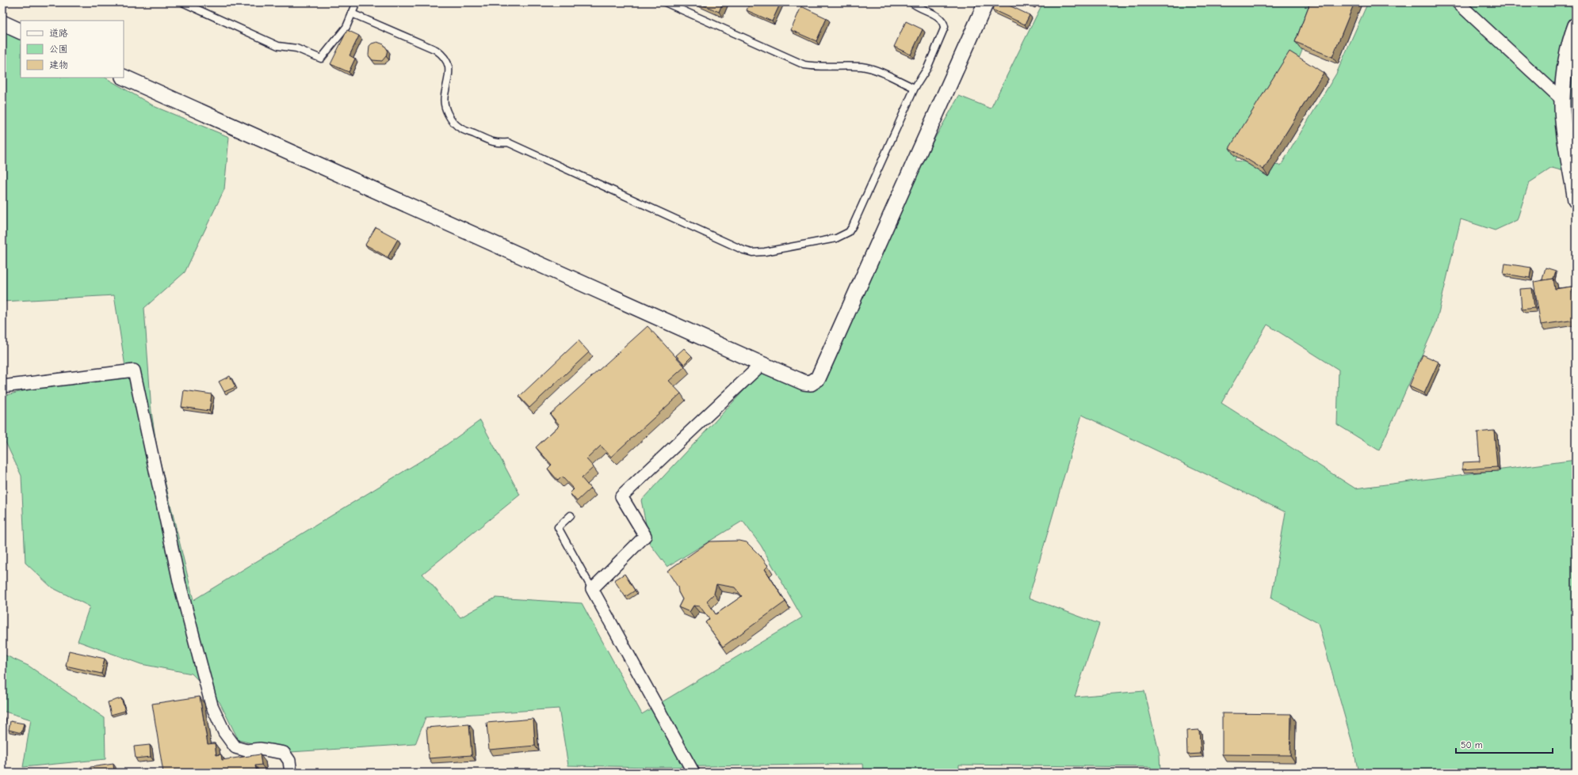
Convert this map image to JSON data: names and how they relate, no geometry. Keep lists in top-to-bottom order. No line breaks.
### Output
{"legend":["道路","公園","建物"],"scale_bar":"50 m"}
